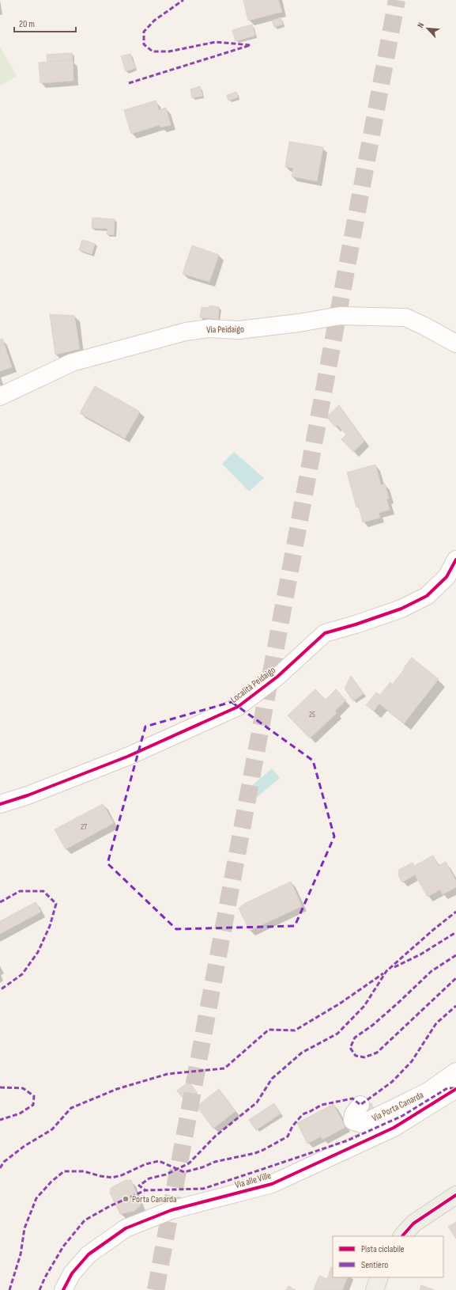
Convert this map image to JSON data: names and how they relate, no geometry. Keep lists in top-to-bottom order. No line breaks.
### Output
{"streets":{"street":["Via Peidaigo","Località Peidaigo","Via Porta Canarda","Via alle Ville"]},"places":["Porta Canarda"],"house_numbers":["25","27"],"legend":["Pista ciclabile","Sentiero"],"scale_bar":"20 m","north":"top left"}
